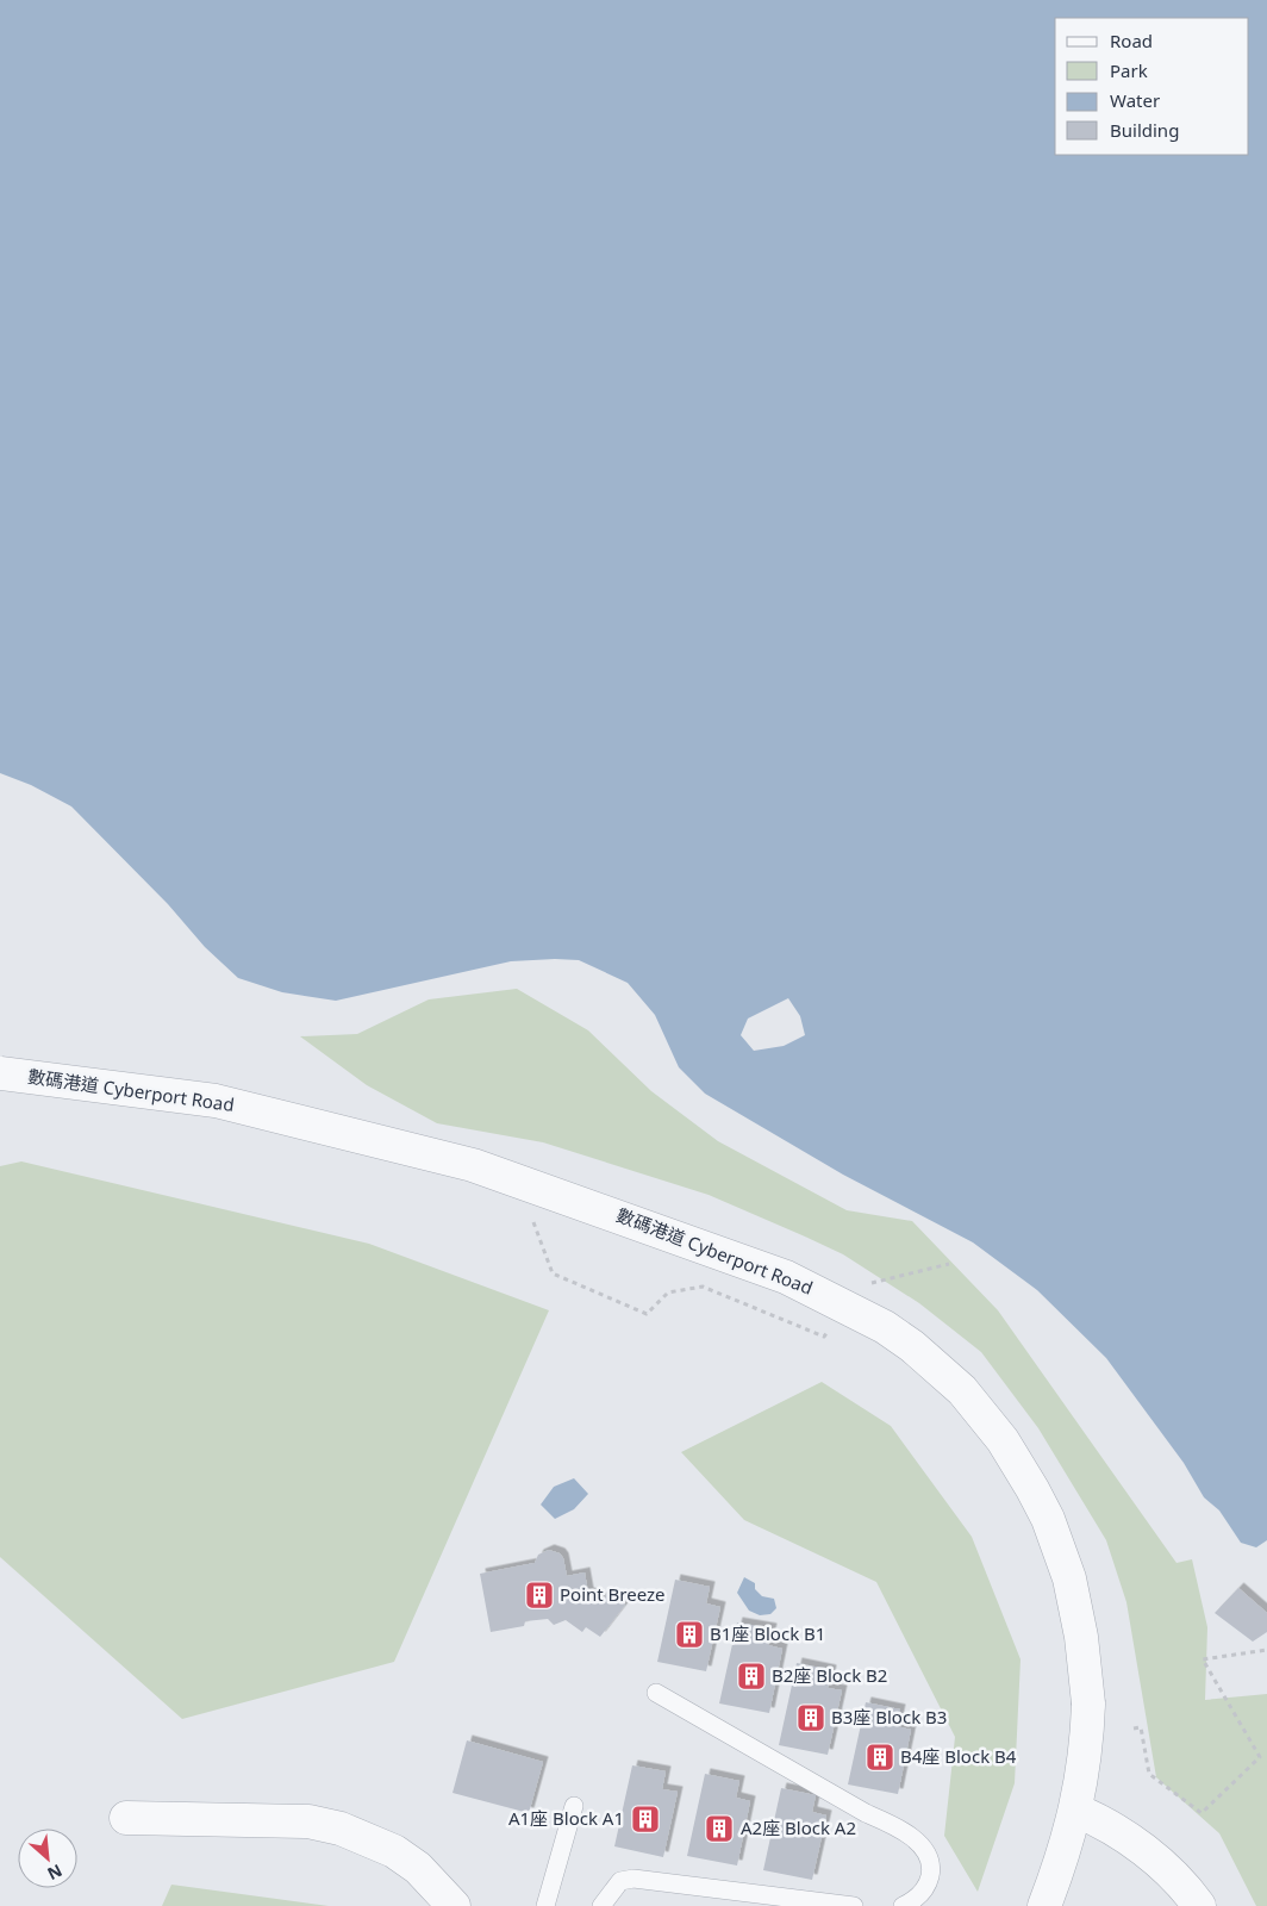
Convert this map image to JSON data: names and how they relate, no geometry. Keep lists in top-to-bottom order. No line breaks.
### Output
{"streets":{"street":["數碼港道 Cyberport Road"]},"places":{"building":["Point Breeze","B1座 Block B1","B2座 Block B2","B3座 Block B3","B4座 Block B4","A1座 Block A1","A2座 Block A2"]},"legend":["Road","Park","Water","Building"],"north":"bottom right"}
